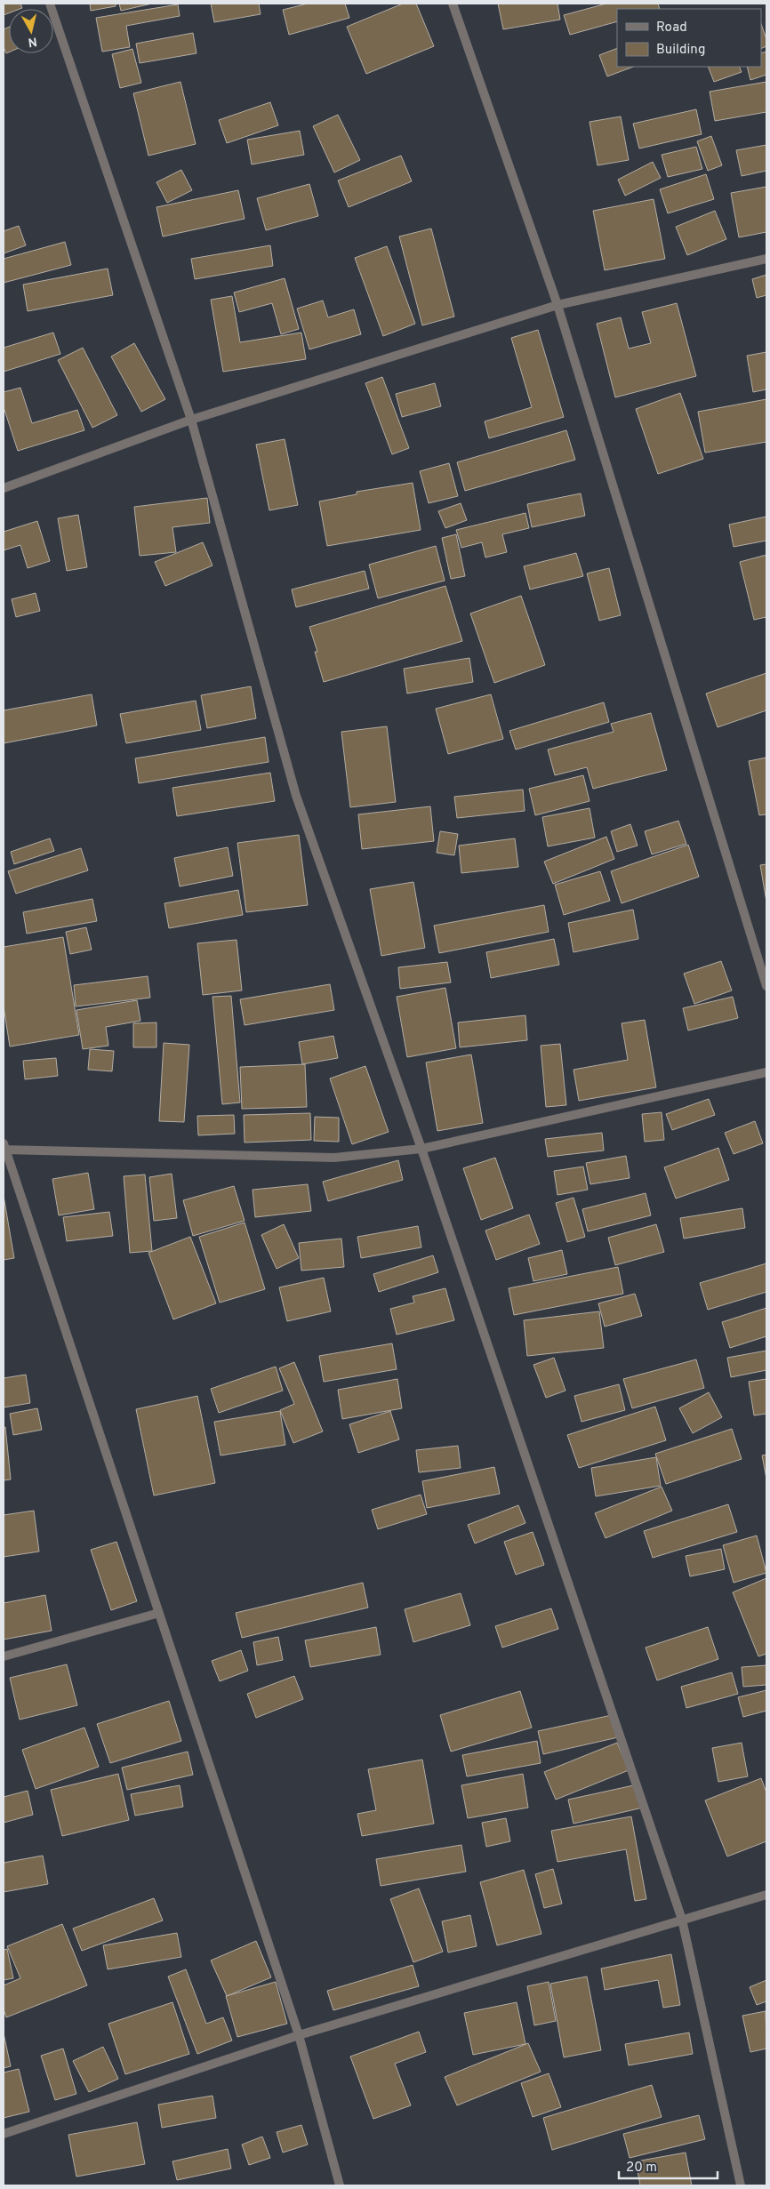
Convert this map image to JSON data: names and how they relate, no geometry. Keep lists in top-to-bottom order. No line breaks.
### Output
{"legend":["Road","Building"],"scale_bar":"20 m","north":"bottom"}
